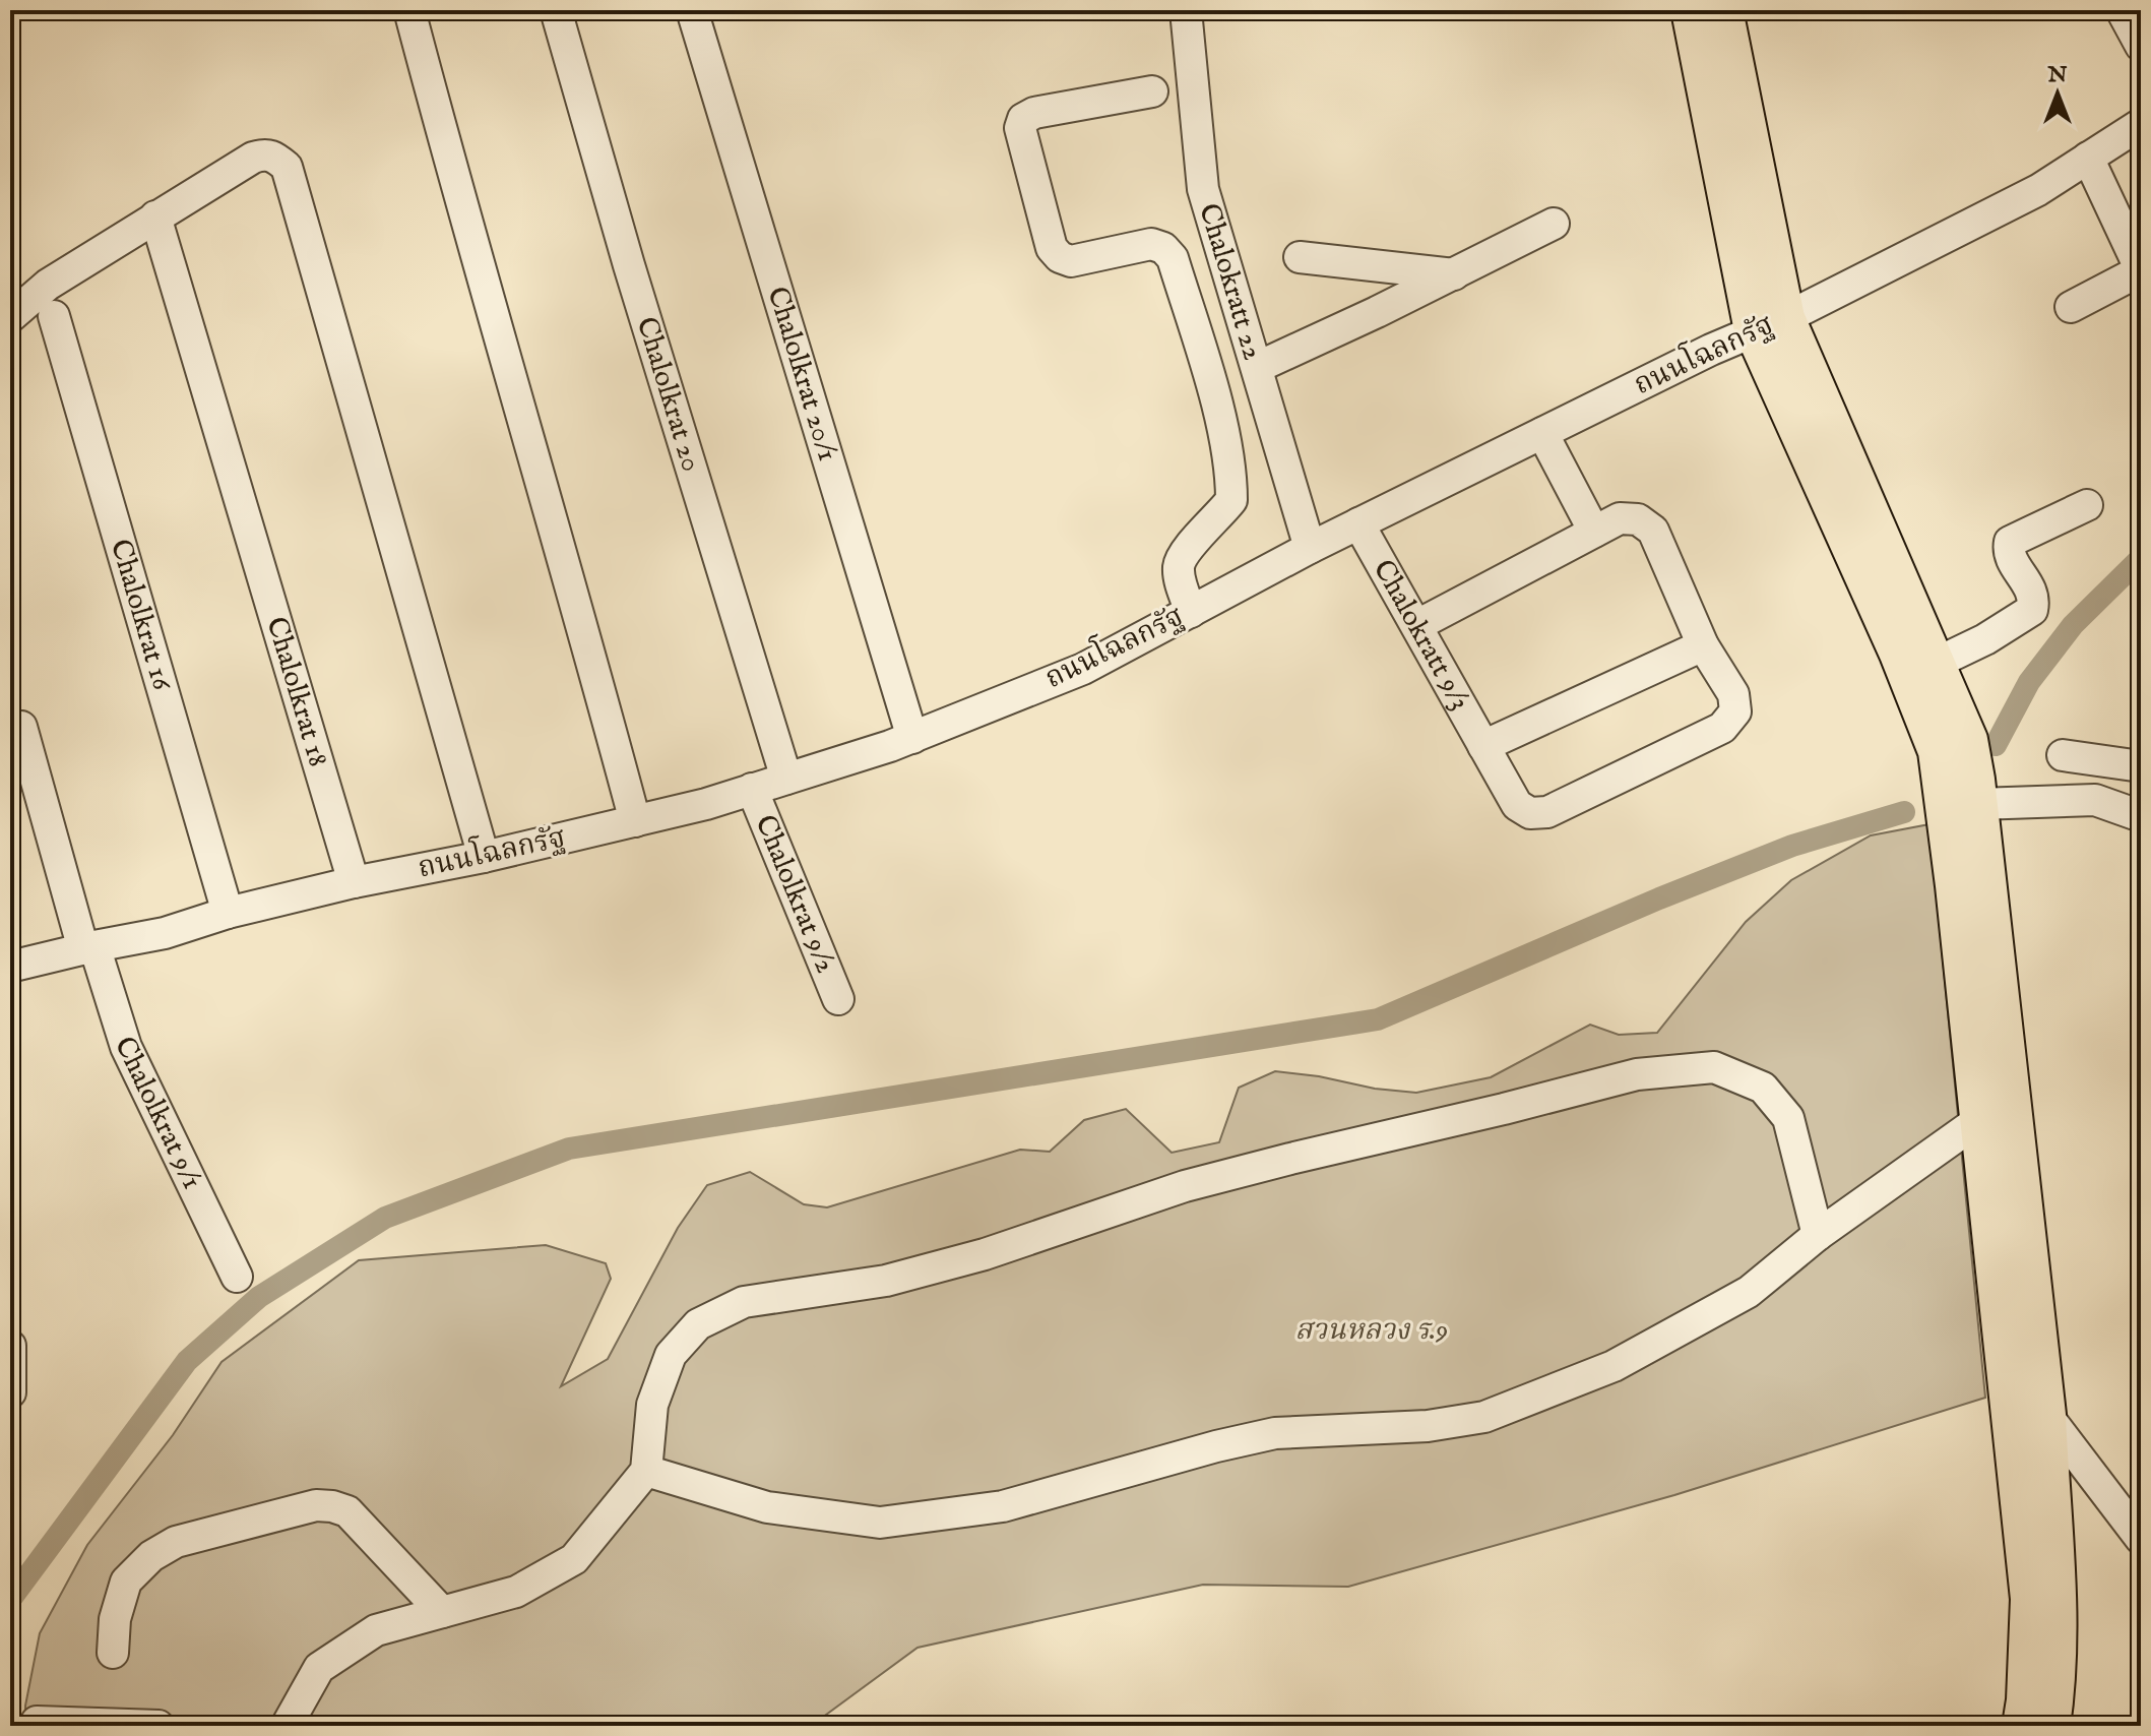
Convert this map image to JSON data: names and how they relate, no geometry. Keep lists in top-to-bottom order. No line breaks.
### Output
{"streets":{"street":["Chalokratt 22","ถนนโฉลกรัฐ","Chalolkrat 20/1","Chalolkrat 20","Chalolkrat 16","Chalokratt 9/3","Chalolkrat 18","Chalolkrat 9/2","Chalolkrat 9/1"]},"crossings":[["Chalokratt 22","ถนนโฉลกรัฐ"],["ถนนโฉลกรัฐ","Chalolkrat 20/1"],["ถนนโฉลกรัฐ","Chalolkrat 20"],["ถนนโฉลกรัฐ","Chalolkrat 16"],["ถนนโฉลกรัฐ","Chalokratt 9/3"],["ถนนโฉลกรัฐ","Chalolkrat 18"],["ถนนโฉลกรัฐ","Chalolkrat 9/2"],["ถนนโฉลกรัฐ","Chalolkrat 9/1"]],"parks":["สวนหลวง ร.9"],"north":"top"}
